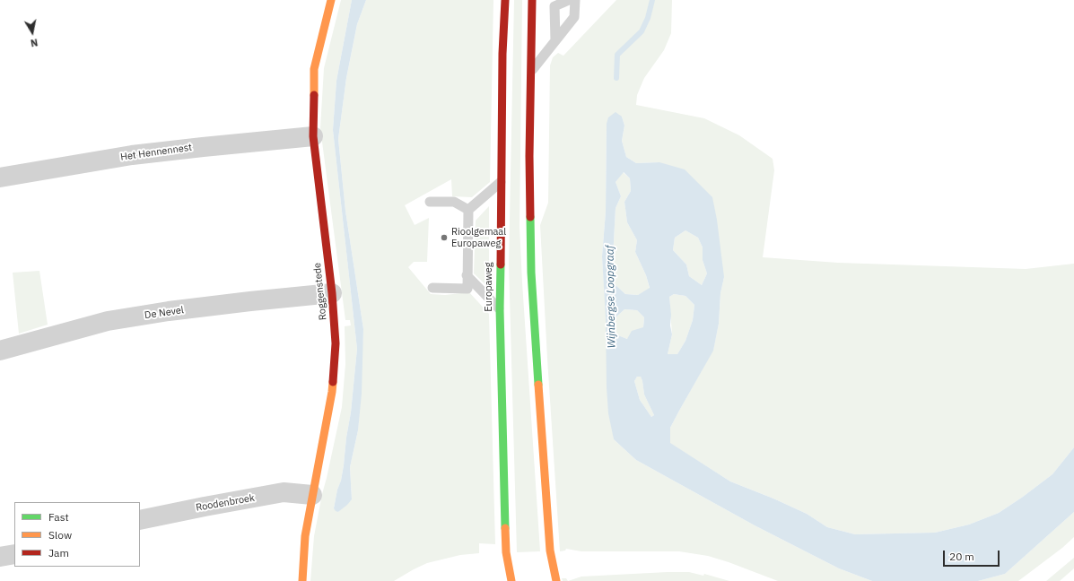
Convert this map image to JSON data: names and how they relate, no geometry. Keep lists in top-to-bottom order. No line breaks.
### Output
{"streets":{"main road":["Europaweg","Roggenstede"],"street":["Het Hennennest","De Nevel","Roodenbroek"]},"crossings":[["Het Hennennest","Roggenstede"],["Roggenstede","De Nevel"],["Roggenstede","Roodenbroek"]],"water":["Wijnbergse Loopgraaf"],"places":["Rioolgemaal Europaweg"],"legend":["Fast","Slow","Jam"],"scale_bar":"20 m","north":"bottom"}
